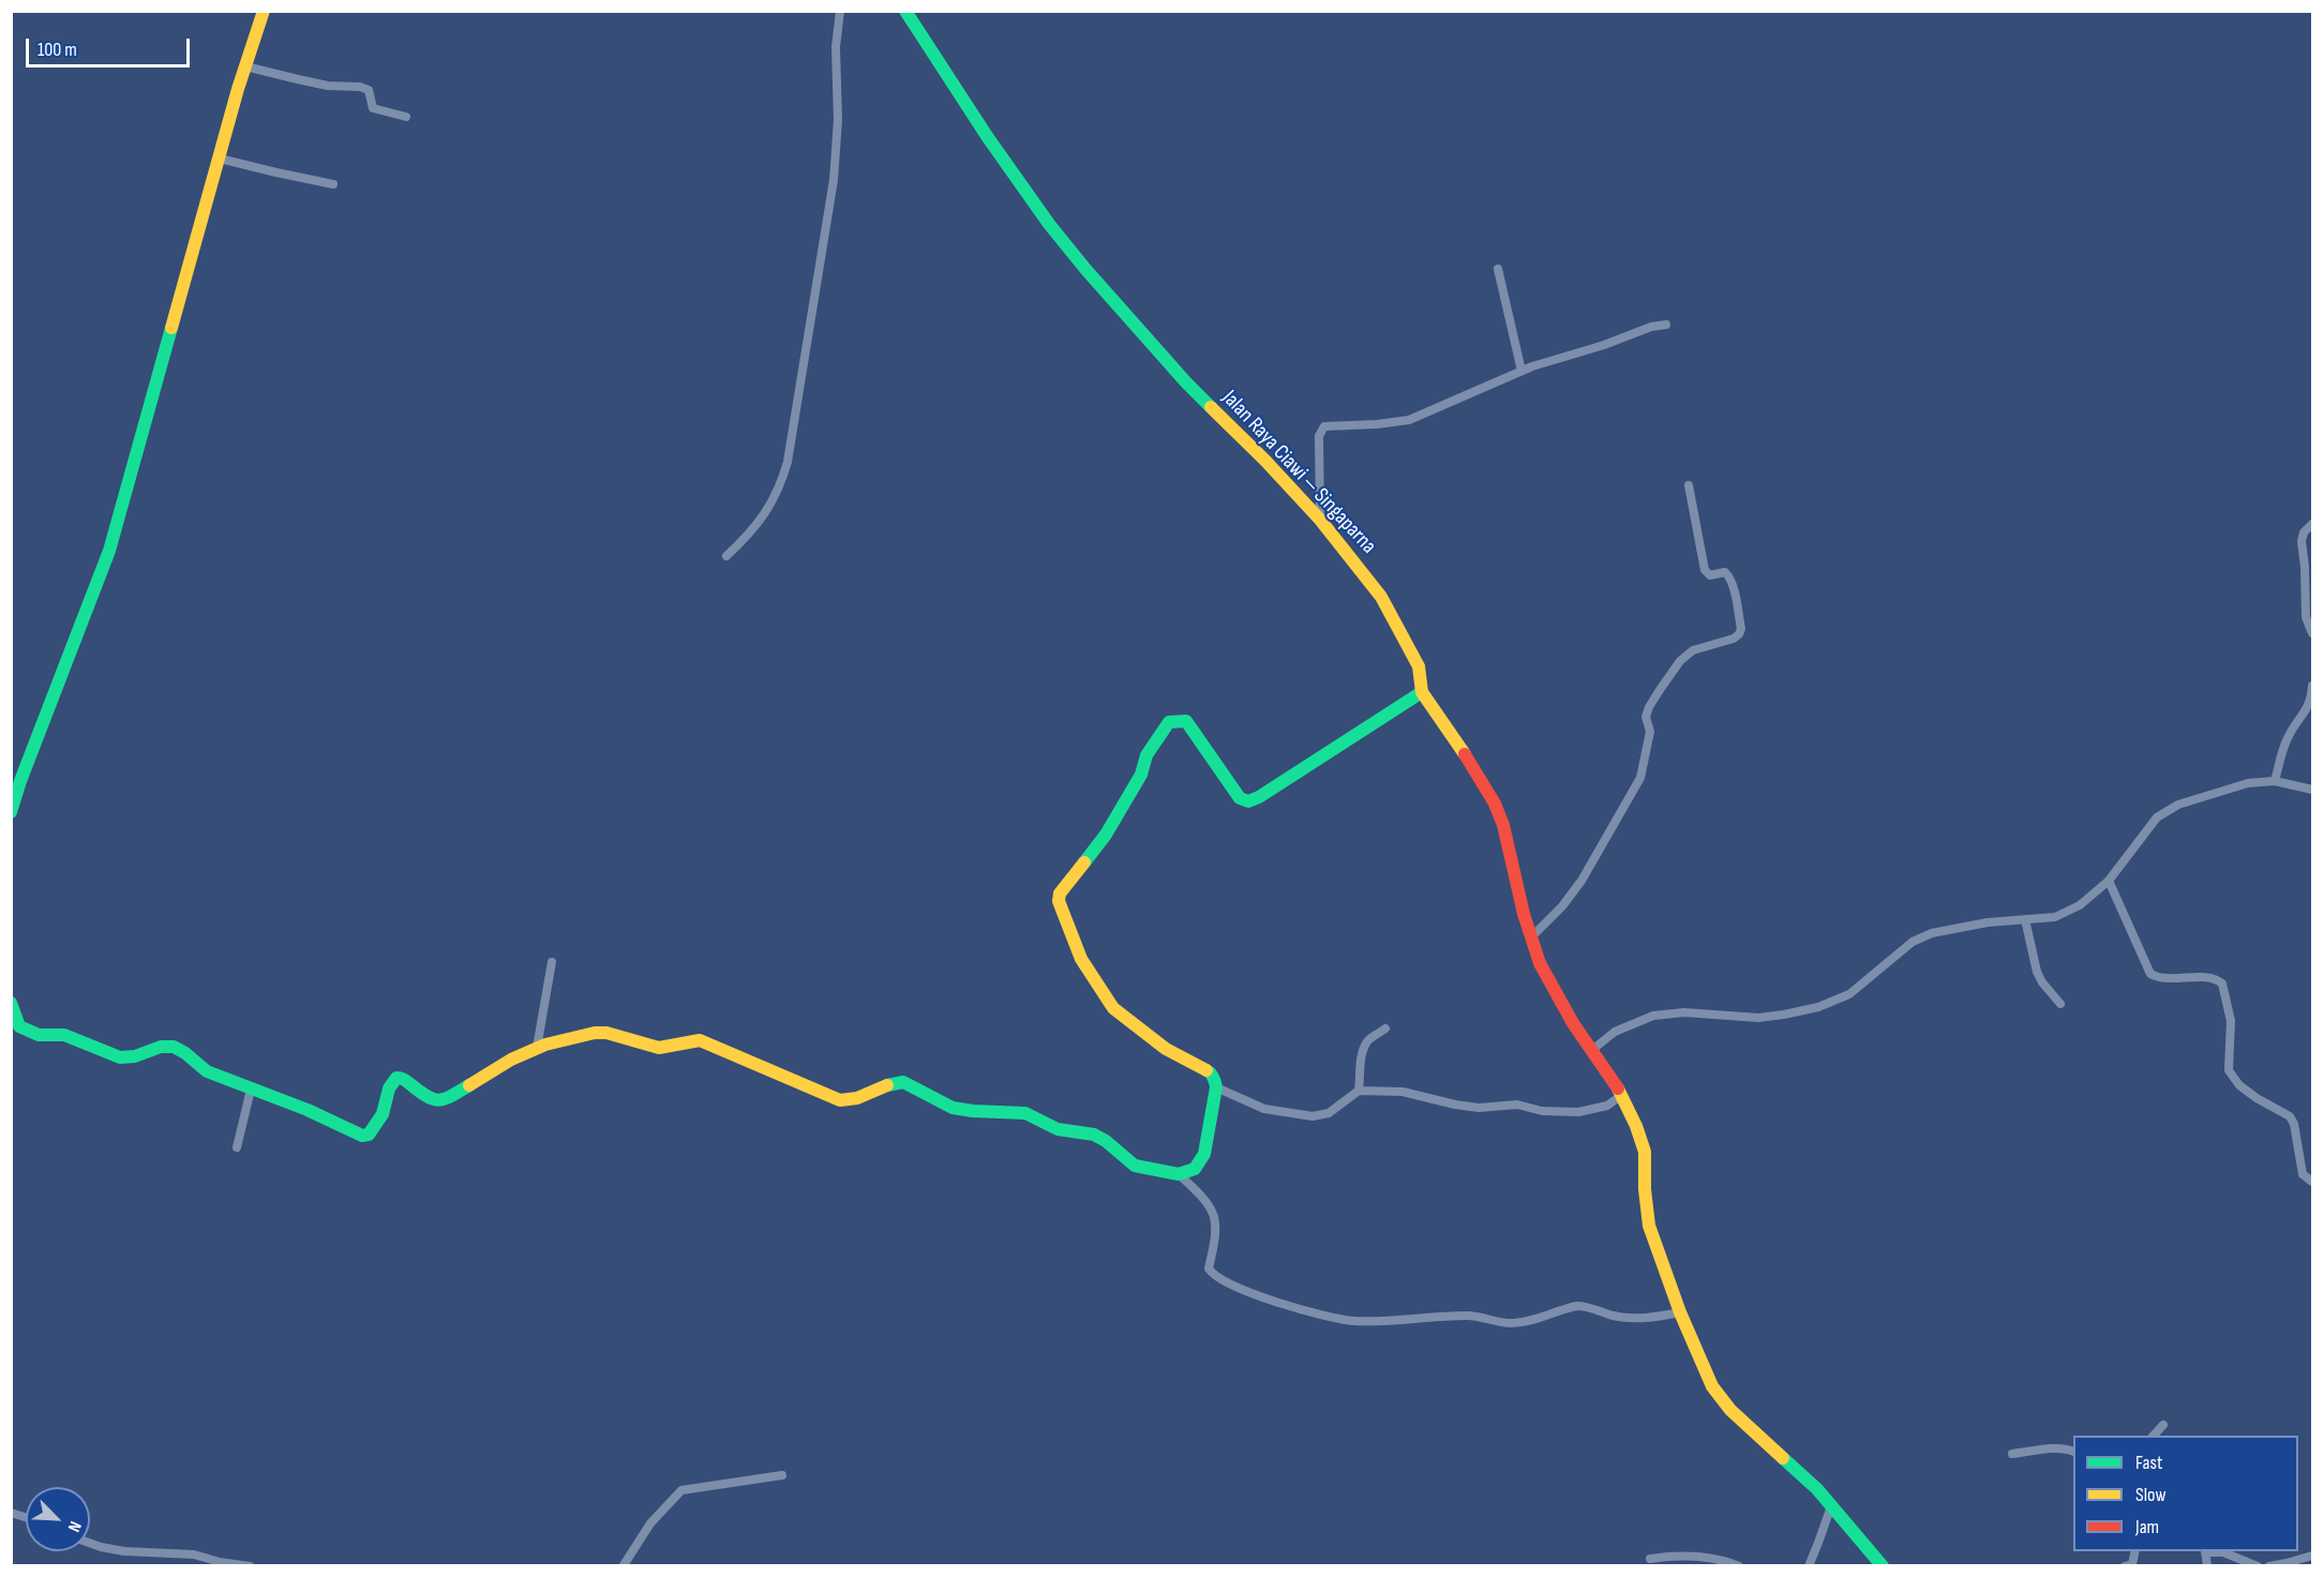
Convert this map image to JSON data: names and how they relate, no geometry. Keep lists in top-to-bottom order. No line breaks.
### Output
{"streets":{"street":["Jalan Raya Ciawi — Singaparna"]},"legend":["Fast","Slow","Jam"],"scale_bar":"100 m","north":"bottom right"}
